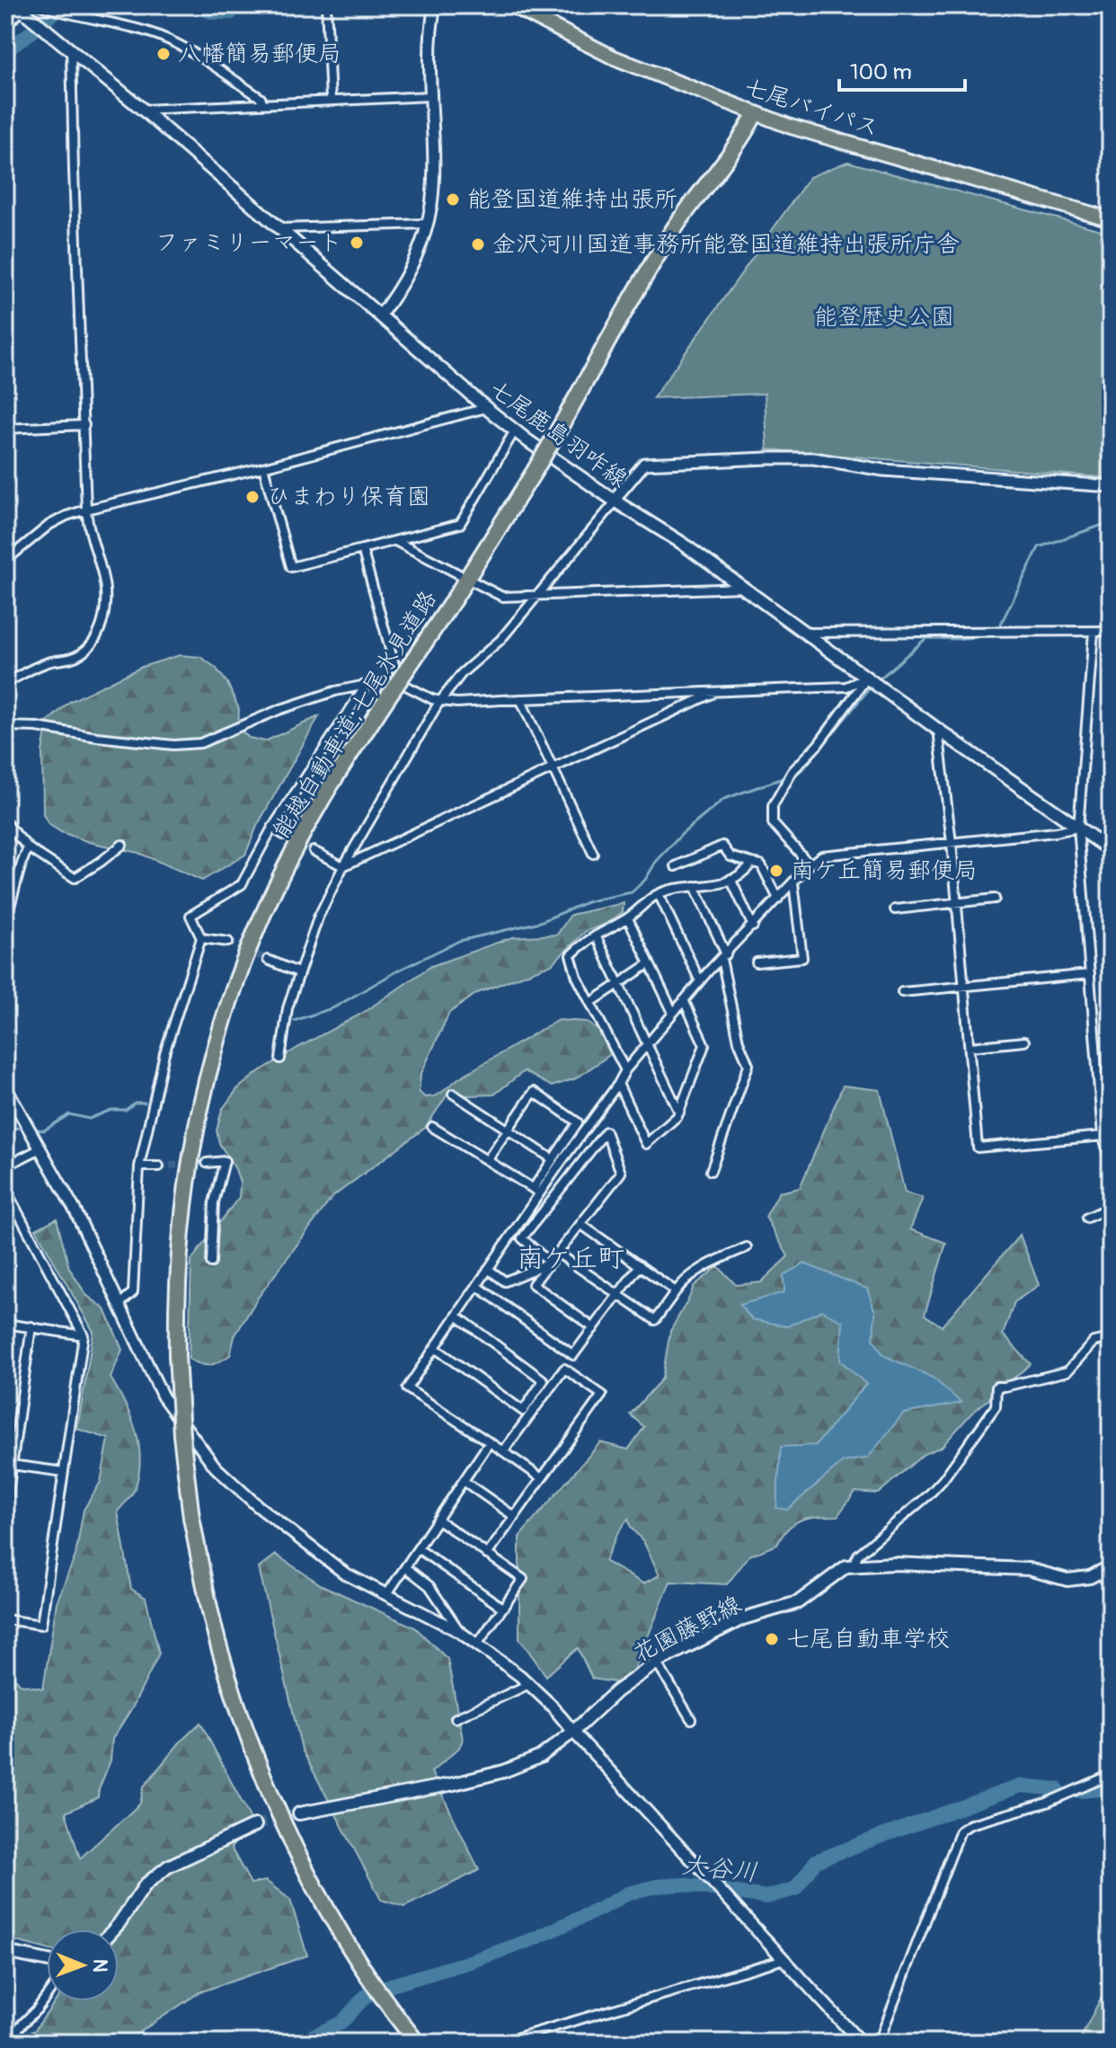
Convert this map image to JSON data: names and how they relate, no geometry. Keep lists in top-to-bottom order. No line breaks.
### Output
{"streets":{"highway":["七尾バイパス","能越自動車道;七尾氷見道路"],"main road":["七尾鹿島羽咋線","花園藤野線"]},"crossings":[["七尾バイパス","能越自動車道;七尾氷見道路"]],"districts":["南ケ丘町"],"water":["大谷川"],"parks":["能登歴史公園"],"places":["八幡簡易郵便局","能登国道維持出張所","ファミリーマート","金沢河川国道事務所能登国道維持出張所庁舎","ひまわり保育園","南ケ丘簡易郵便局","七尾自動車学校"],"scale_bar":"100 m","north":"right"}
